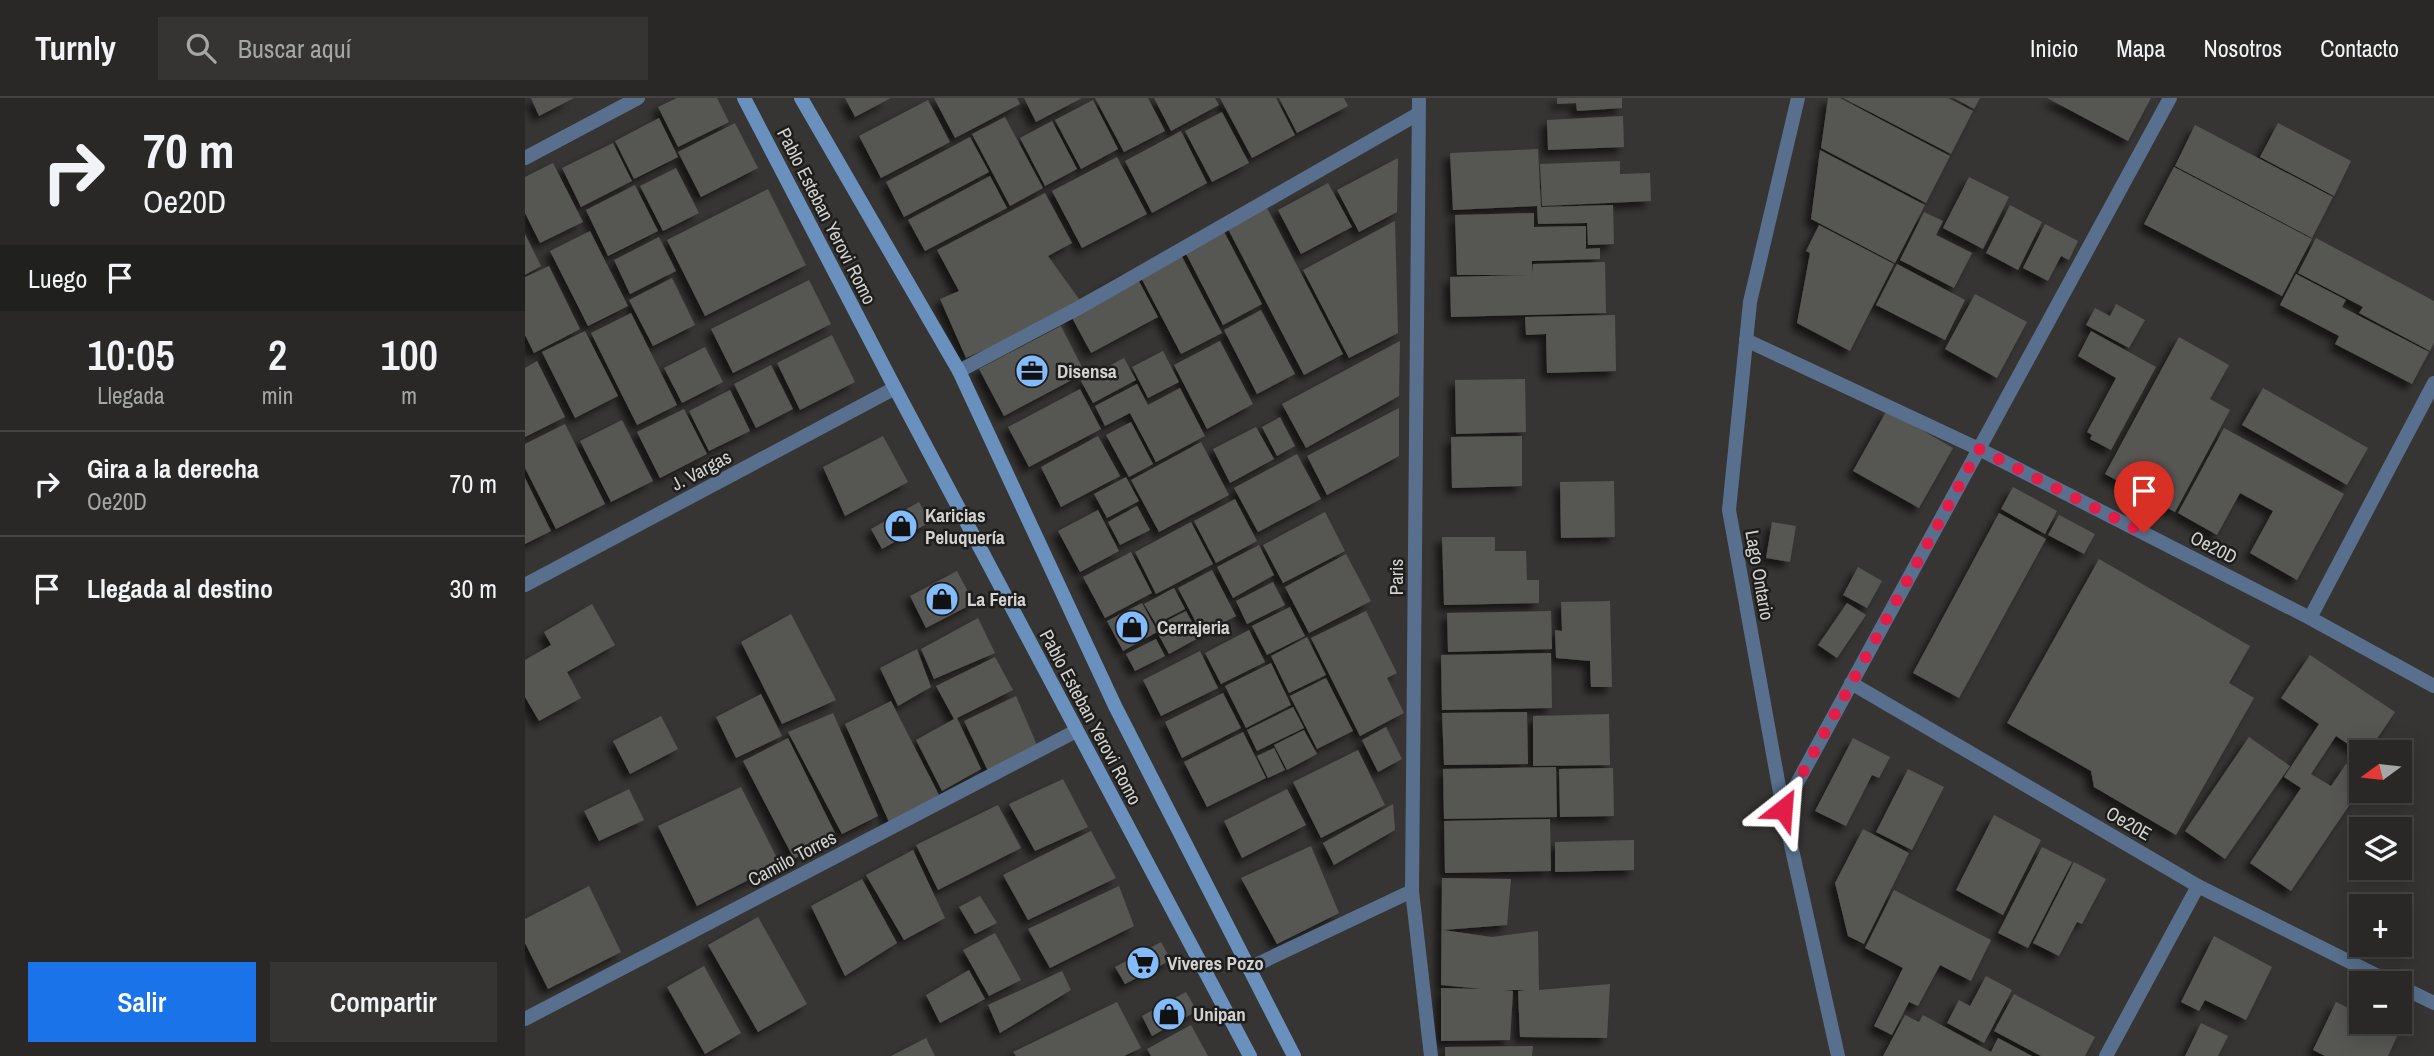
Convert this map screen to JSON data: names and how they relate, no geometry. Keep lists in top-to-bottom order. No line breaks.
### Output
{"streets":{"main road":["Pablo Esteban Yerovi Romo"],"street":["J. Vargas","Oe20D","Lago Ontario","Paris","Oe20E","Camilo Torres"]},"crossings":[["Pablo Esteban Yerovi Romo","J. Vargas"],["Pablo Esteban Yerovi Romo","Camilo Torres"],["Oe20D","Lago Ontario"]],"places":{"office":["Disensa"],"shop":["Karicias Peluquería","La Feria","Cerrajeria","Unipan"],"supermarket":["Viveres Pozo"]},"north":"left","page":{"header":"Turnly","search":"Buscar aquí","nav":["Inicio","Mapa","Nosotros","Contacto"],"turn":["70 m","Oe20D"],"then":"Luego","eta":["10:05","Llegada","2","min","100","m"],"list":[{"name":"Gira a la derecha","note":"Oe20D","value":"70 m"},{"name":"Llegada al destino","value":"30 m"}],"map_buttons":["+","−"],"buttons":["Salir","Compartir"]}}
